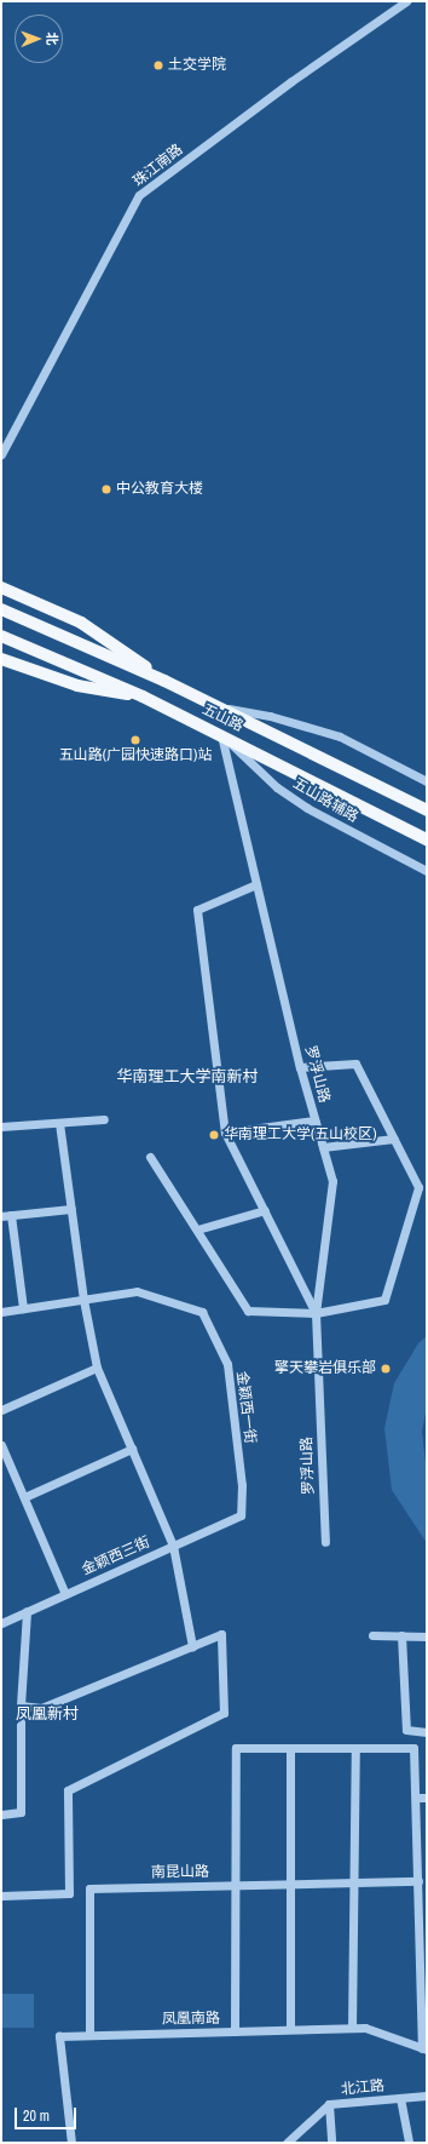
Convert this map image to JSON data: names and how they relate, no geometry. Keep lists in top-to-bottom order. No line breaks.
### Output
{"streets":{"main road":["五山路"],"street":["珠江南路","五山路辅路","罗浮山路","金颖西一街","金颖西三街","南昆山路","凤凰南路","北江路"]},"crossings":[["五山路","五山路辅路"],["五山路","罗浮山路"],["五山路辅路","罗浮山路"],["金颖西一街","金颖西三街"],["南昆山路","凤凰南路"]],"districts":["华南理工大学南新村","凤凰新村"],"places":["土交学院","中公教育大楼","五山路(广园快速路口)站","华南理工大学(五山校区)","擎天攀岩俱乐部"],"scale_bar":"20 m","north":"right"}
